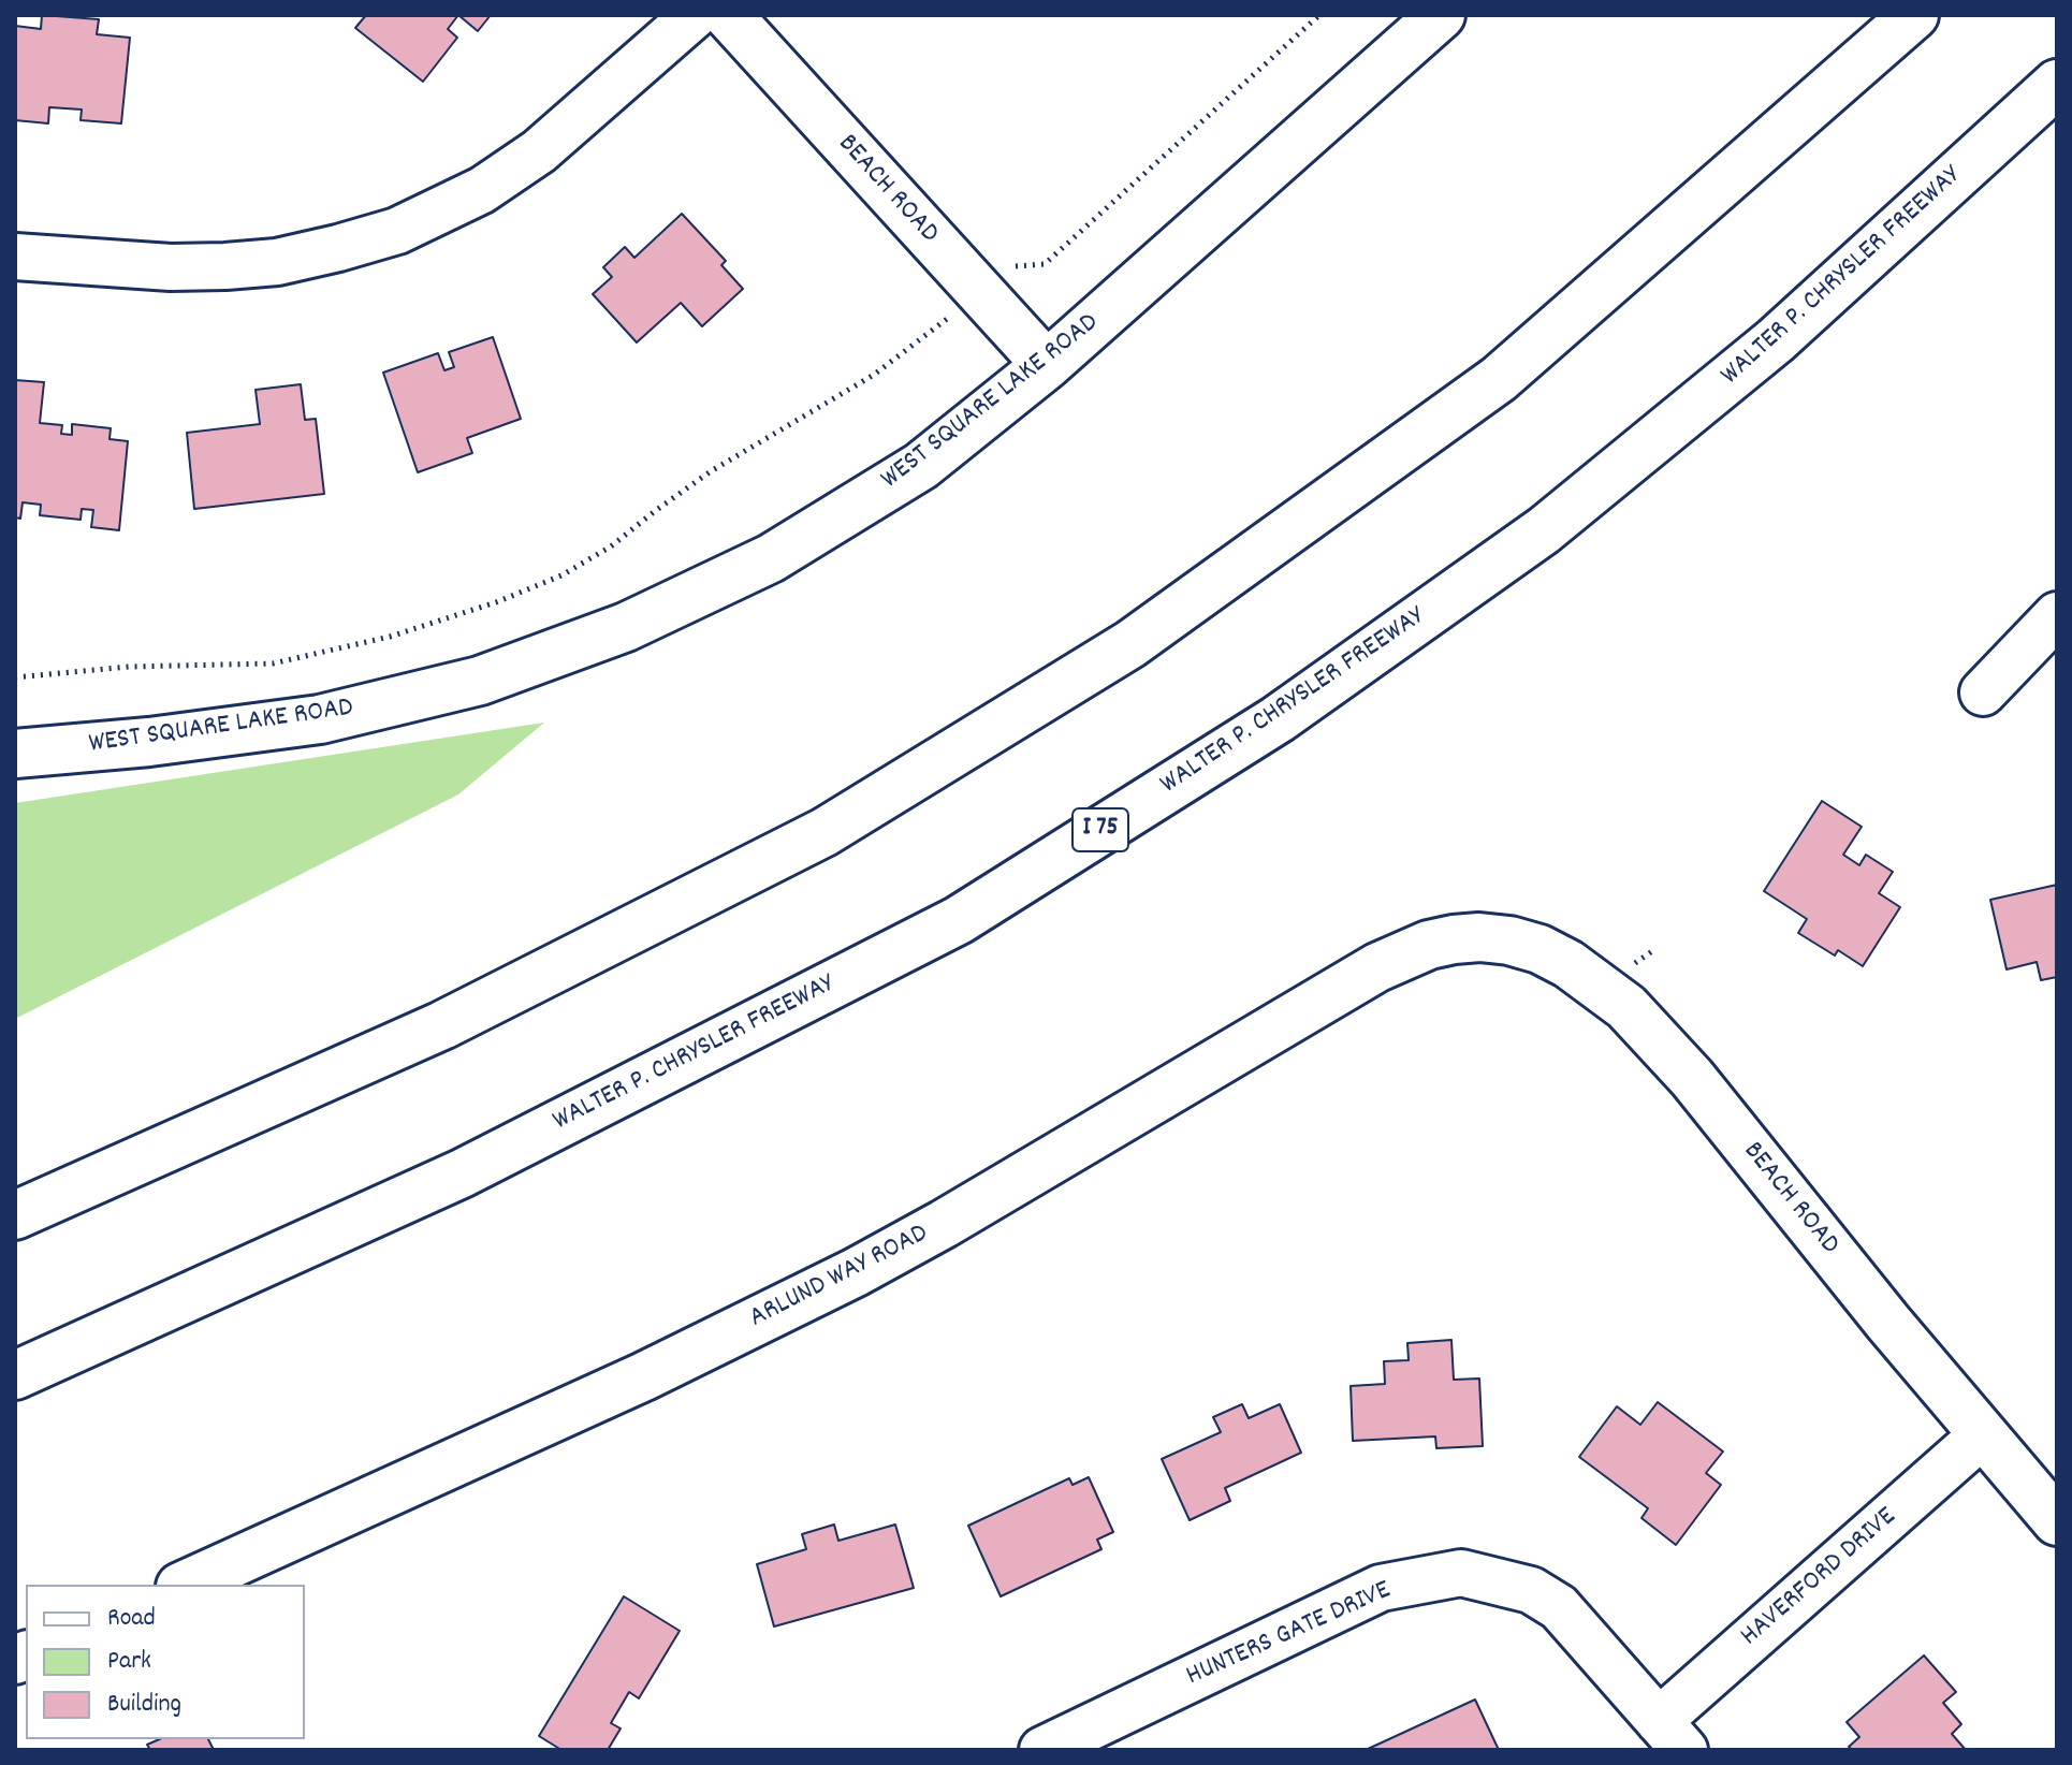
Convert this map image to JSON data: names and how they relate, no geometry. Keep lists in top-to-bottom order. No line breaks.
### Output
{"streets":{"main road":["BEACH ROAD","WALTER P. CHRYSLER FREEWAY","WEST SQUARE LAKE ROAD","I 75","ARLUND WAY ROAD"],"street":["HAVERFORD DRIVE","HUNTERS GATE DRIVE"]},"crossings":[["BEACH ROAD","WEST SQUARE LAKE ROAD"],["BEACH ROAD","ARLUND WAY ROAD"],["BEACH ROAD","HAVERFORD DRIVE"],["HAVERFORD DRIVE","HUNTERS GATE DRIVE"]],"legend":["Road","Park","Building"]}
